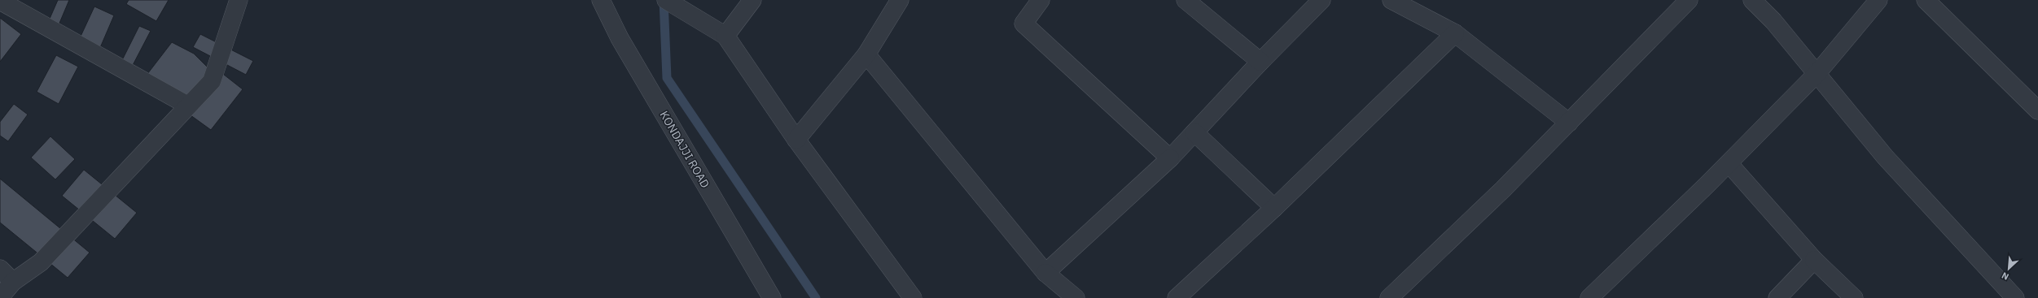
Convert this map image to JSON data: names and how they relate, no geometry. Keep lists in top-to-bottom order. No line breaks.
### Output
{"streets":{"street":["KONDAJJI ROAD"]},"north":"bottom left"}
